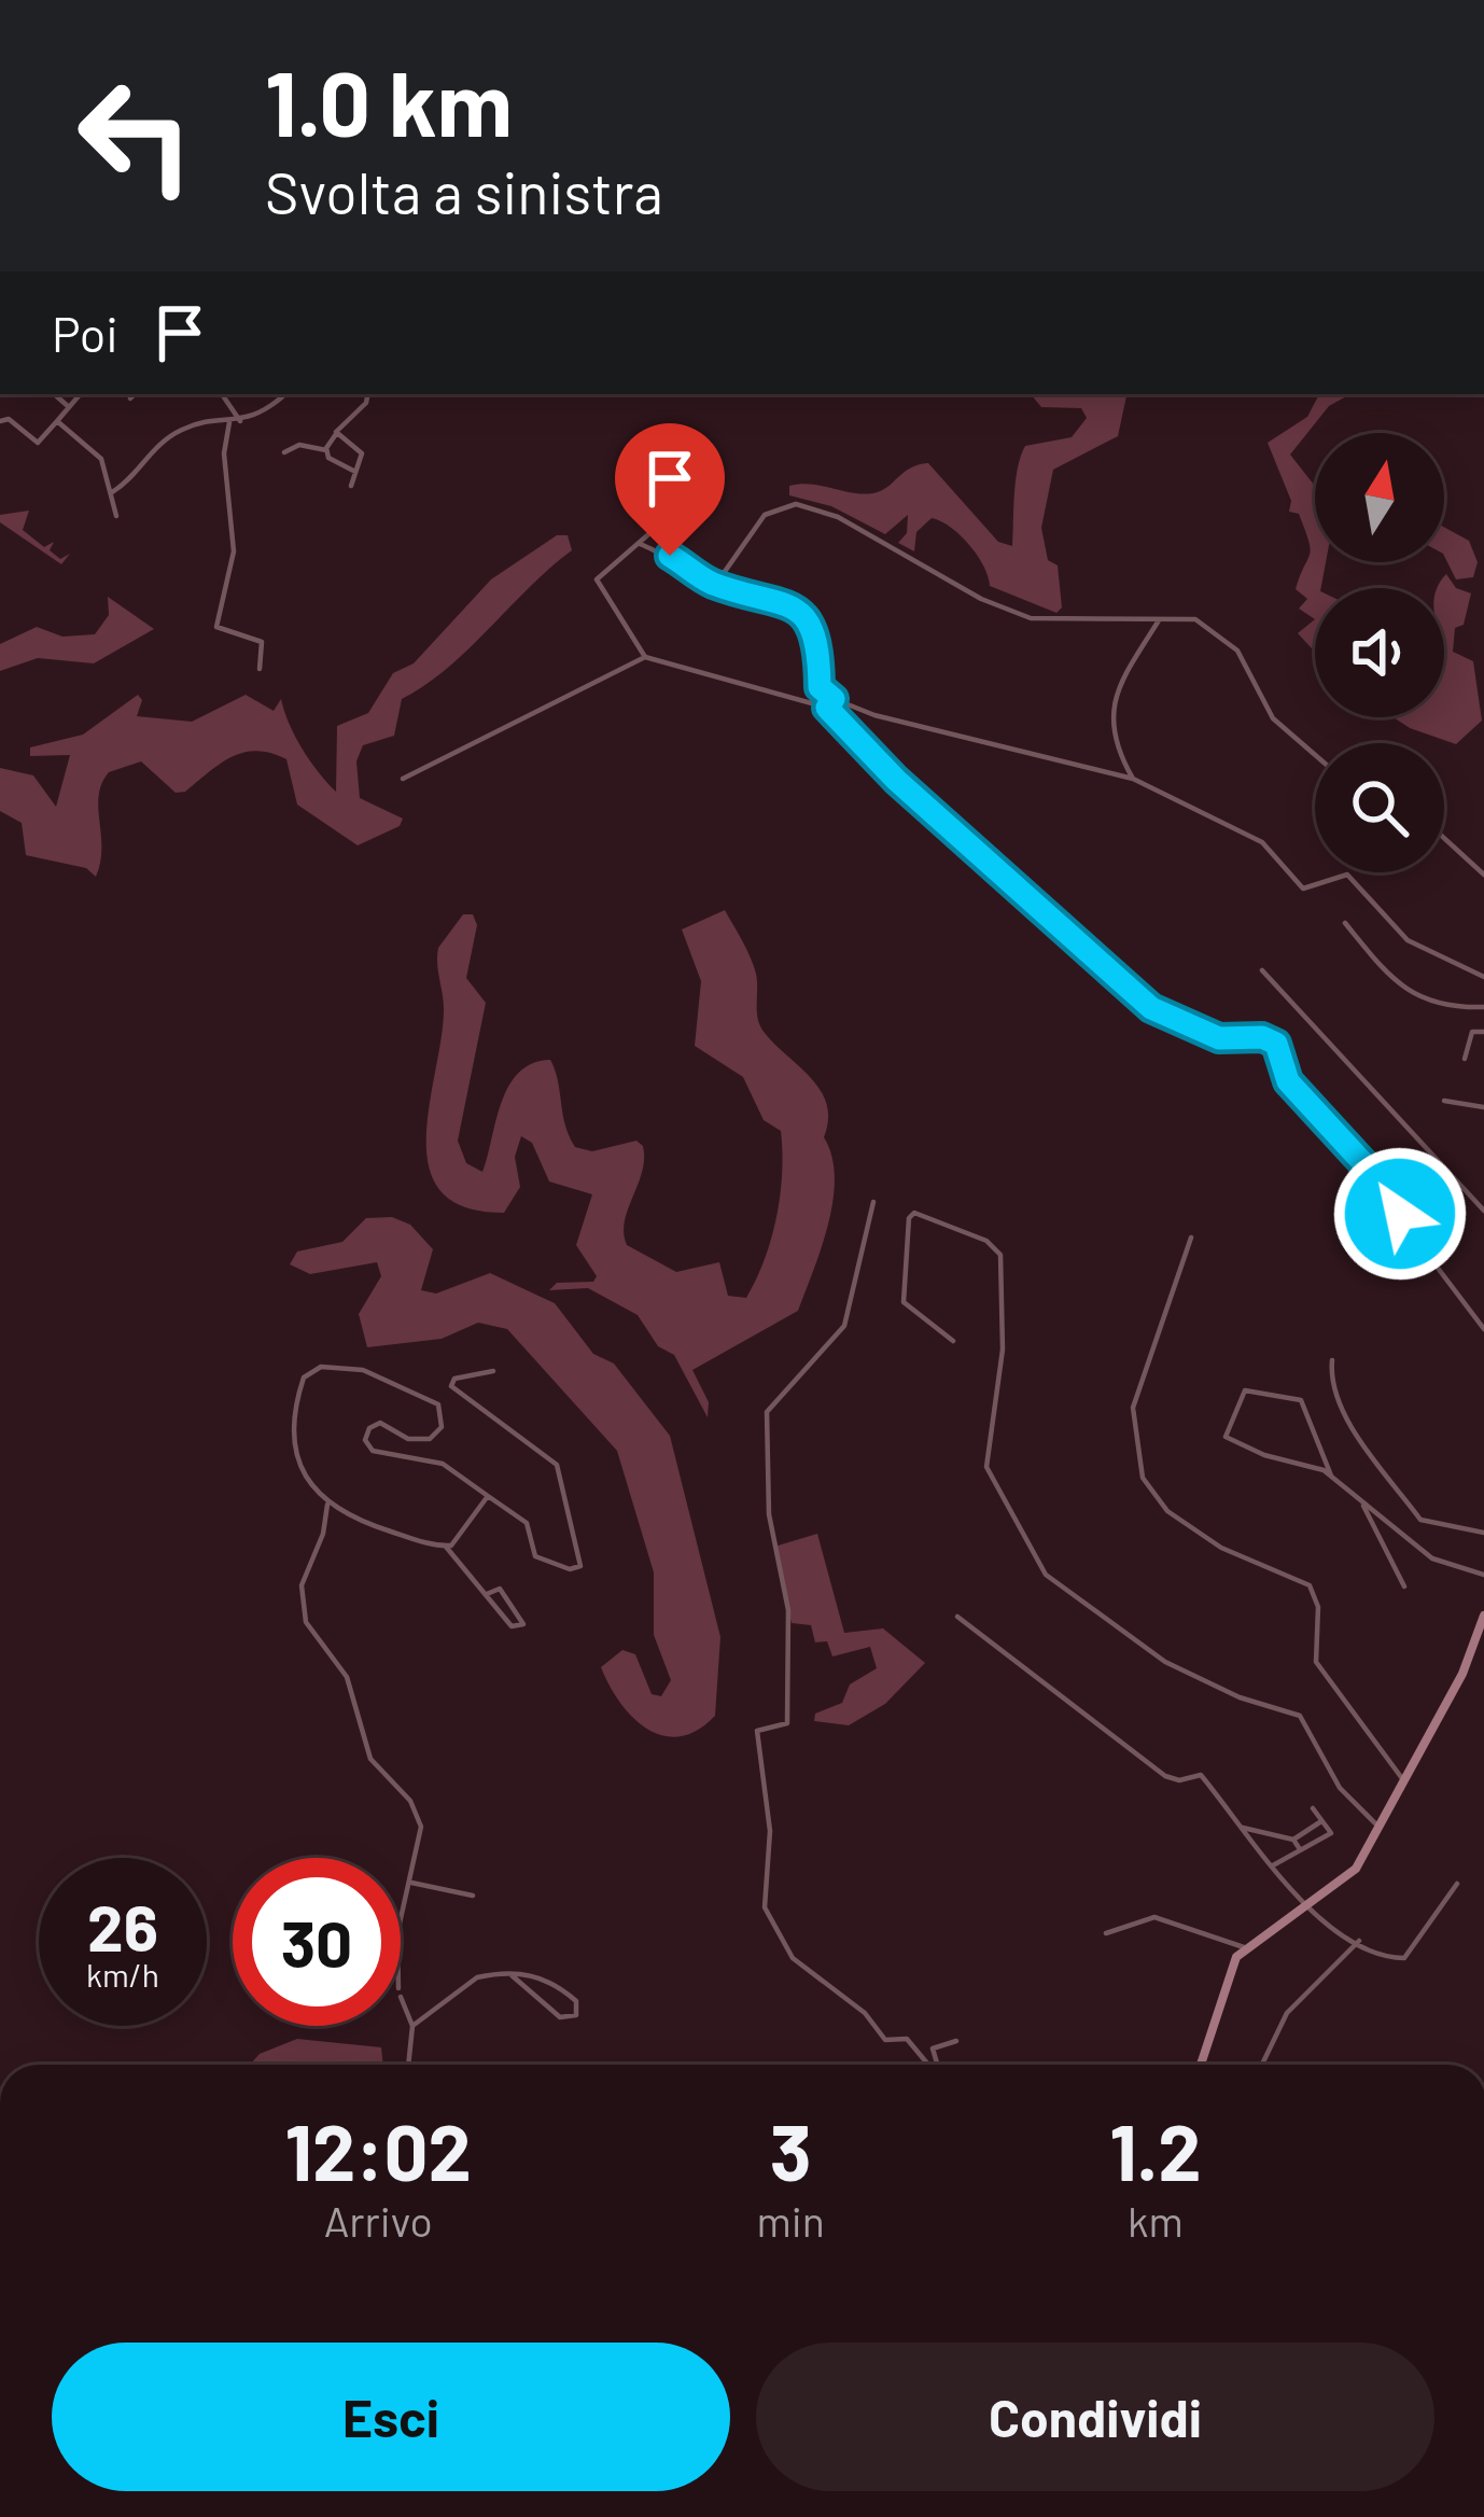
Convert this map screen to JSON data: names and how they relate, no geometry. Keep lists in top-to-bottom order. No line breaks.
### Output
{"north":"top","page":{"turn":["1.0 km","Svolta a sinistra"],"then":"Poi","speed":"26 km/h","limit":"30","eta":["12:02","Arrivo","3","min","1.2","km"],"buttons":["Esci","Condividi"]}}
